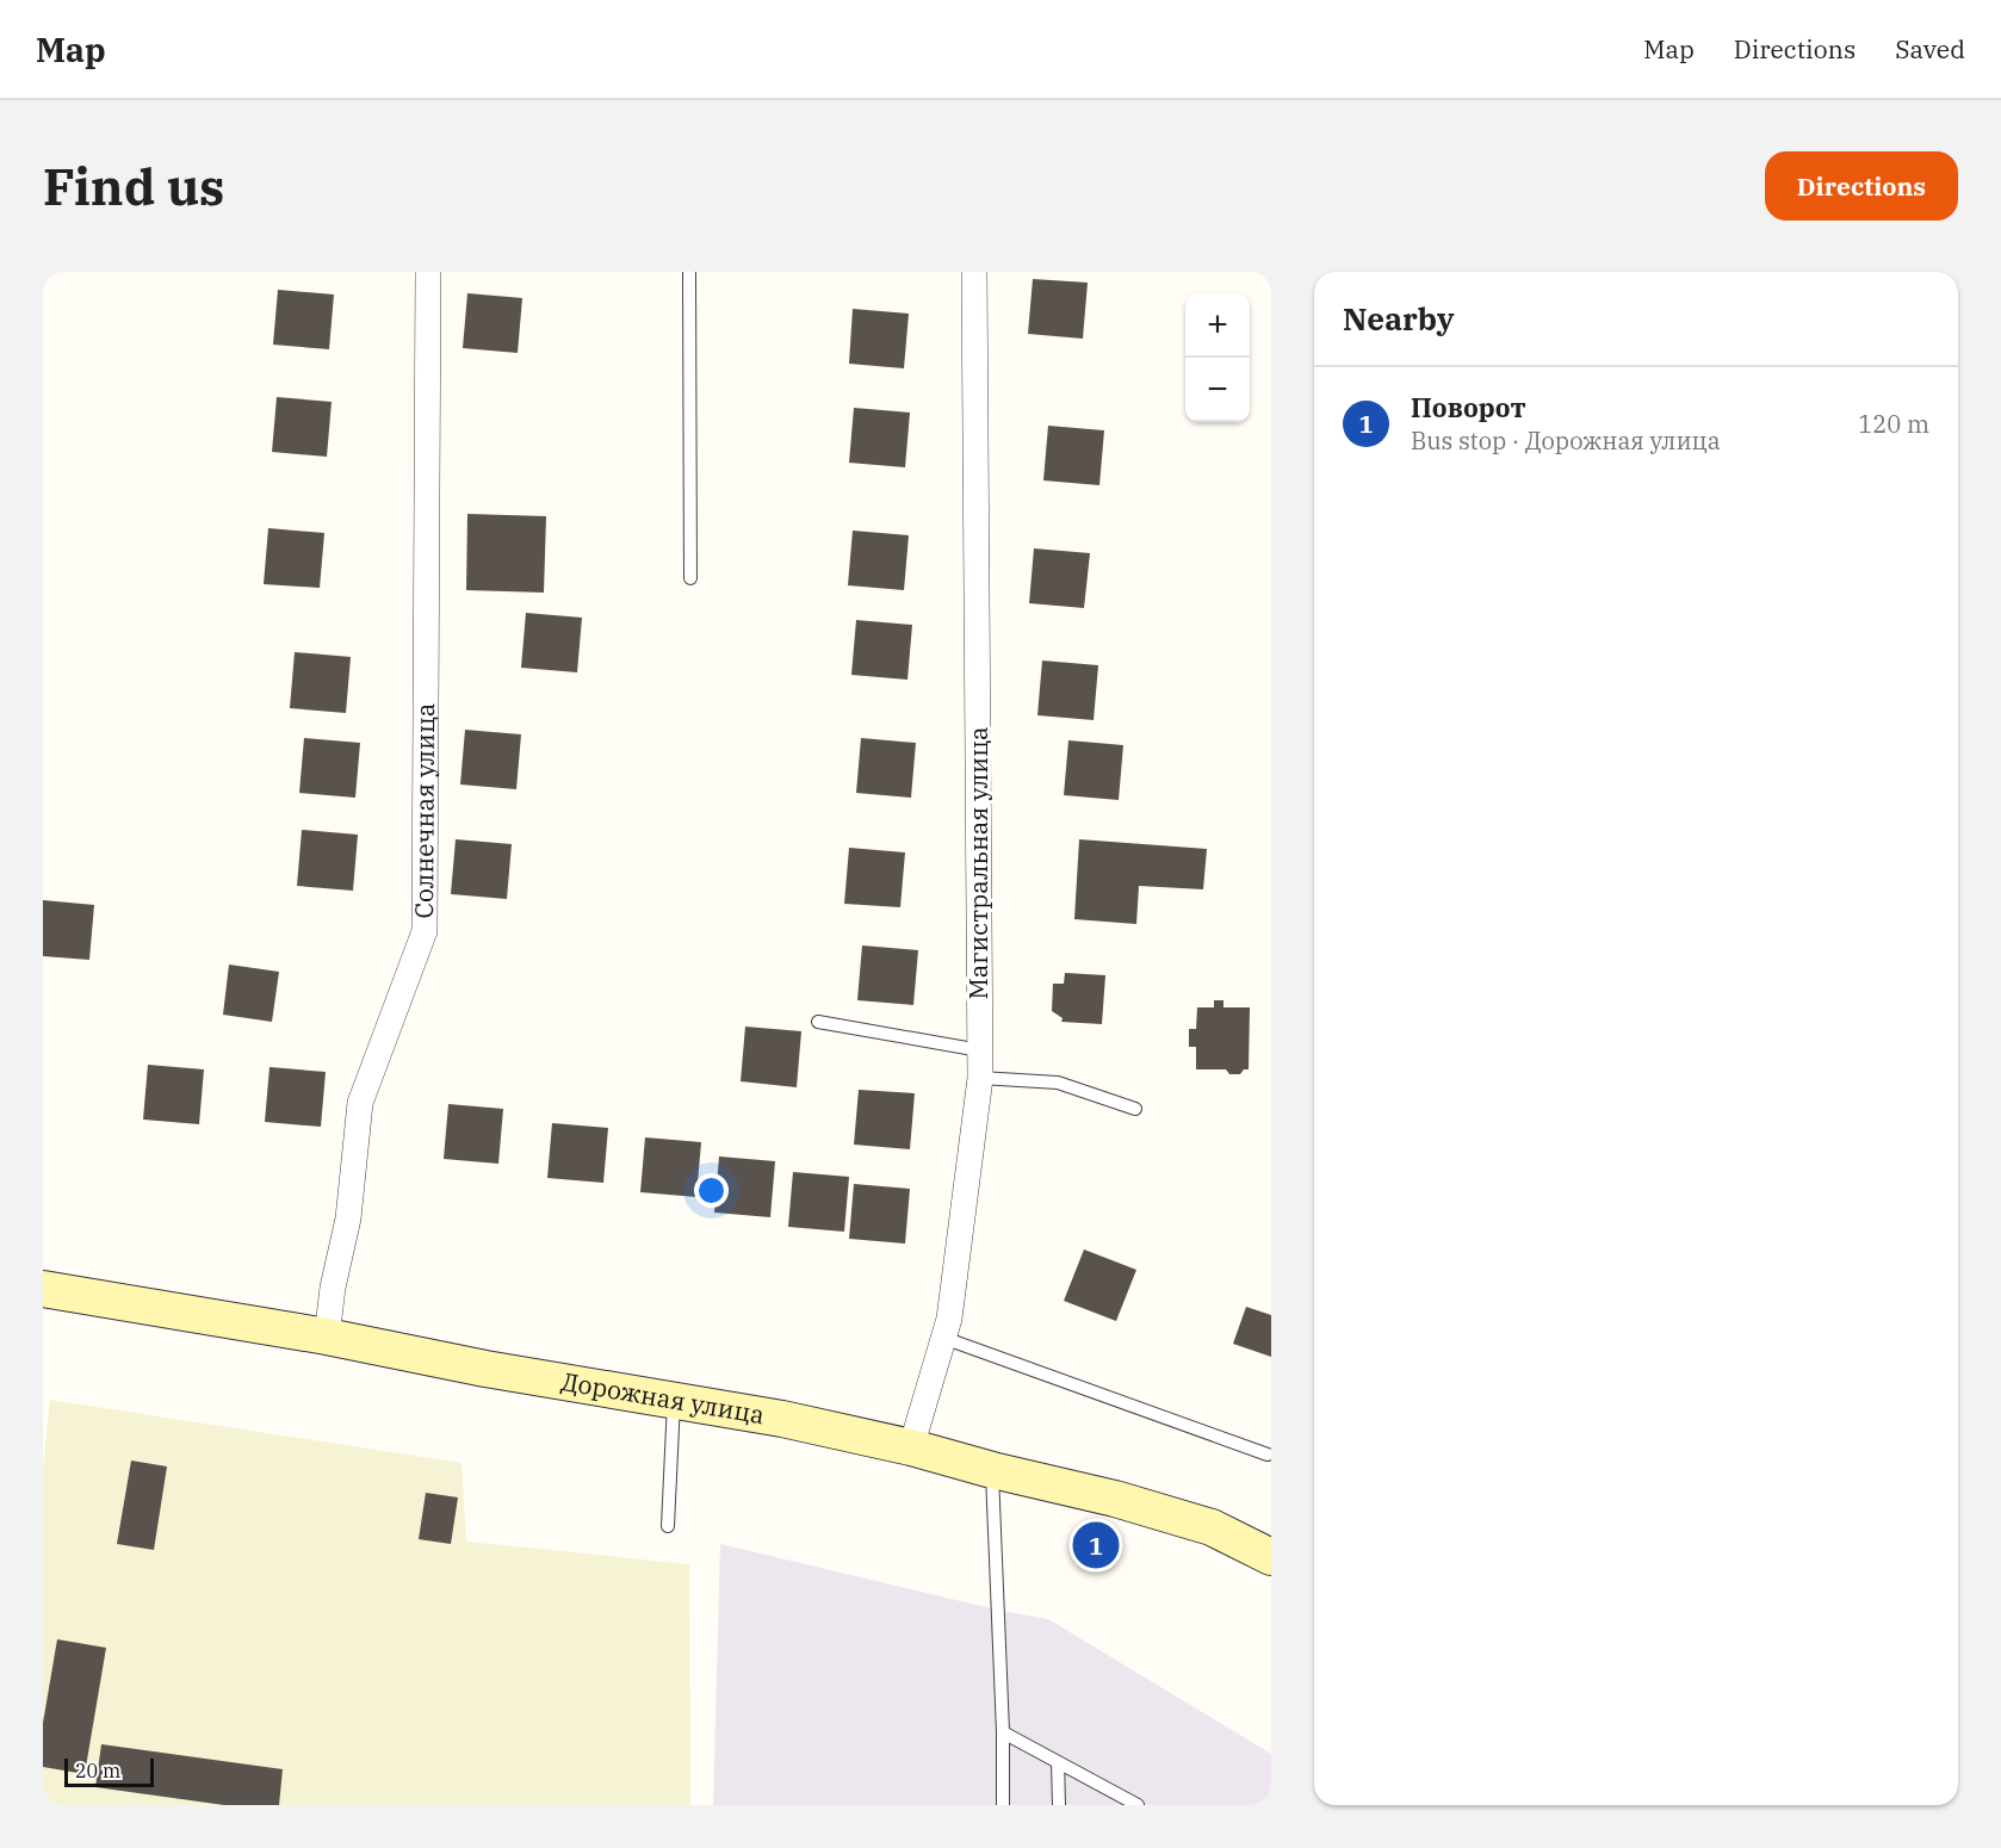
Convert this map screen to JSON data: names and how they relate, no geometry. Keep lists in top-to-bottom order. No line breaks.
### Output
{"streets":{"street":["Солнечная улица","Магистральная улица","Дорожная улица"]},"crossings":[["Солнечная улица","Дорожная улица"],["Магистральная улица","Дорожная улица"]],"scale_bar":"20 m","page":{"header":"Map","nav":["Map","Directions","Saved"],"buttons":"Directions","title":"Find us","heading":"Nearby","map_buttons":["+","−"],"list":[{"mark":"1","name":"Поворот","note":"Bus stop · Дорожная улица","value":"120 m"}],"pins":"1","scale":"20 m"}}
